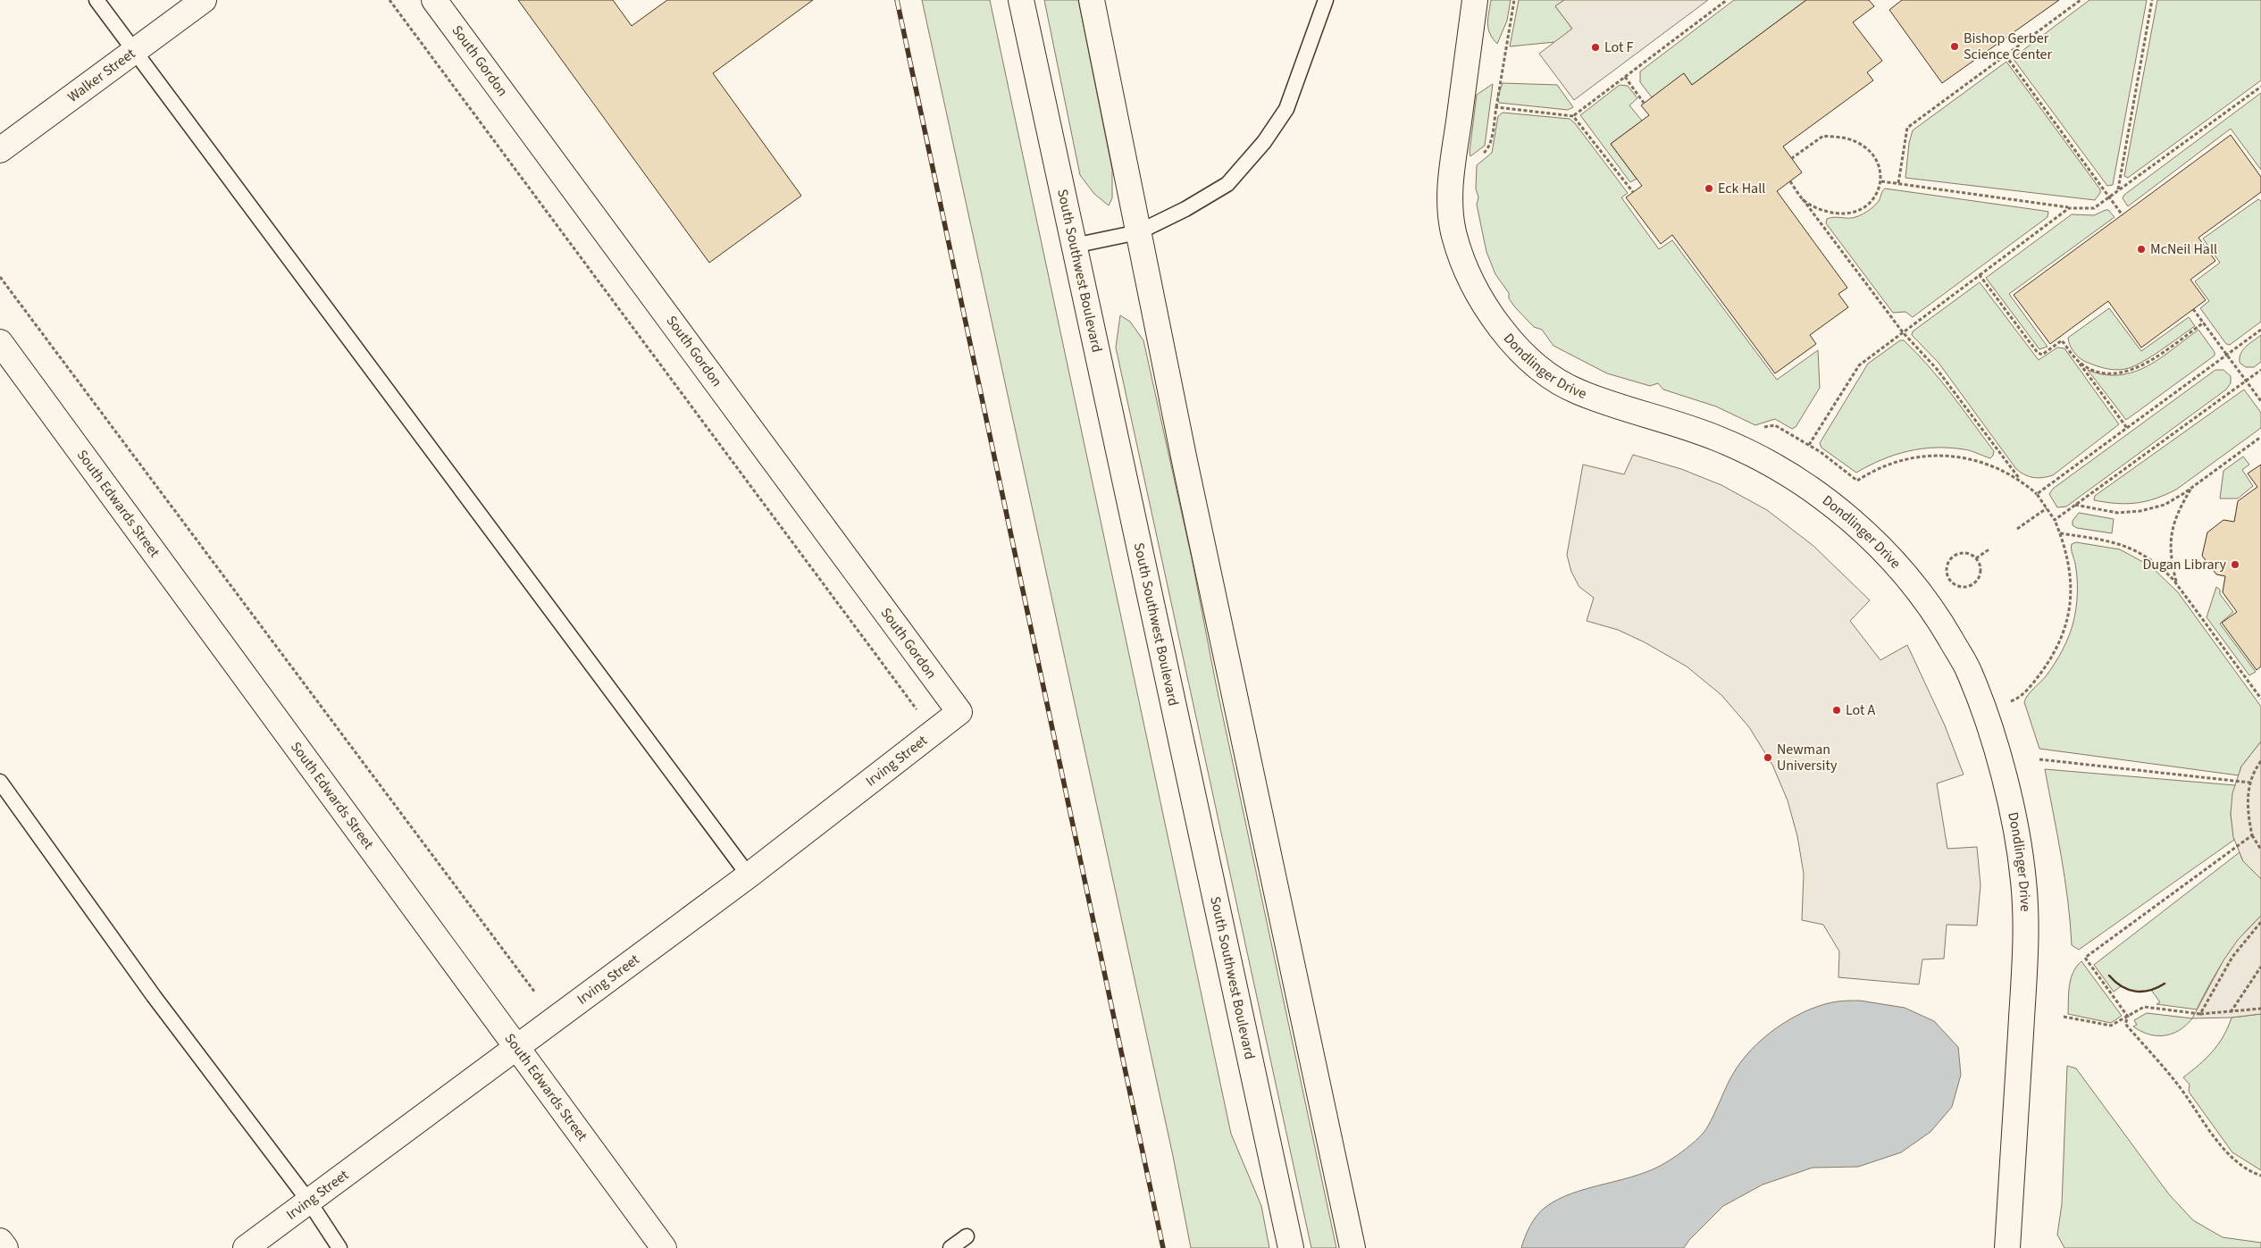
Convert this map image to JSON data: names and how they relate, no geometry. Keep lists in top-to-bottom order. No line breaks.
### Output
{"streets":{"street":["South Gordon","Walker Street","South Southwest Boulevard","Dondlinger Drive","South Edwards Street","Irving Street"]},"crossings":[["South Gordon","Irving Street"],["South Edwards Street","Irving Street"]],"places":["Bishop Gerber Science Center","Lot F","Eck Hall","McNeil Hall","Dugan Library","Lot A","Newman University"]}
